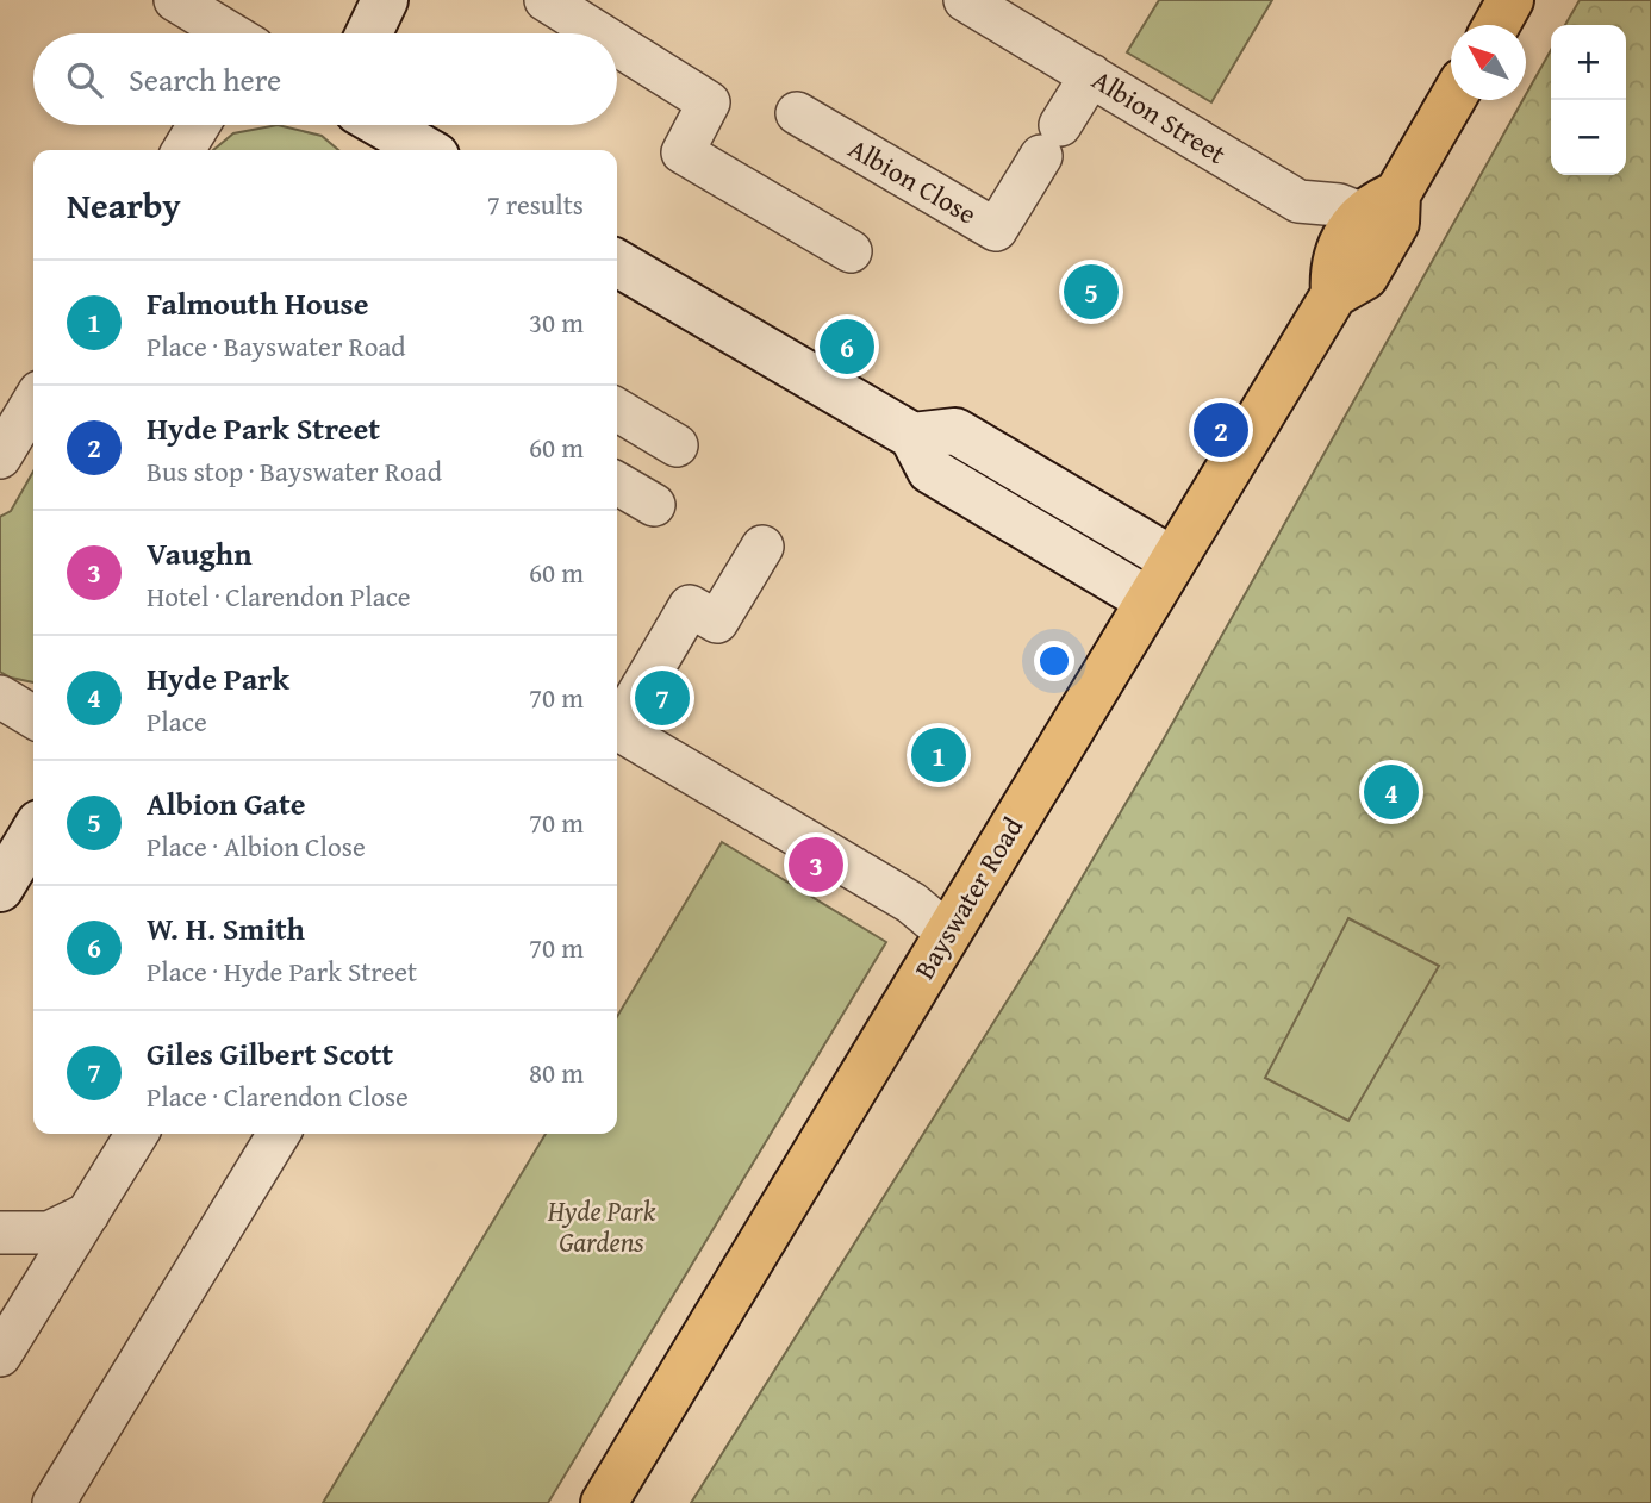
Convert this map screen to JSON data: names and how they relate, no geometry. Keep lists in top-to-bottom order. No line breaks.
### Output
{"streets":{"main road":["Bayswater Road"],"street":["Albion Street","Albion Close"]},"crossings":[["Albion Street","Albion Close"],["Albion Street","Bayswater Road"]],"parks":["Hyde Park Gardens"],"north":"top left","page":{"map_buttons":["+","−"],"search":"Search here","heading":["Nearby","7 results"],"list":[{"mark":"1","name":"Falmouth House","note":"Place · Bayswater Road","value":"30 m"},{"mark":"2","name":"Hyde Park Street","note":"Bus stop · Bayswater Road","value":"60 m"},{"mark":"3","name":"Vaughn","note":"Hotel · Clarendon Place","value":"60 m"},{"mark":"4","name":"Hyde Park","note":"Place","value":"70 m"},{"mark":"5","name":"Albion Gate","note":"Place · Albion Close","value":"70 m"},{"mark":"6","name":"W. H. Smith","note":"Place · Hyde Park Street","value":"70 m"},{"mark":"7","name":"Giles Gilbert Scott","note":"Place · Clarendon Close","value":"80 m"}],"pins":["5","6","2","7","1","4","3"]}}
